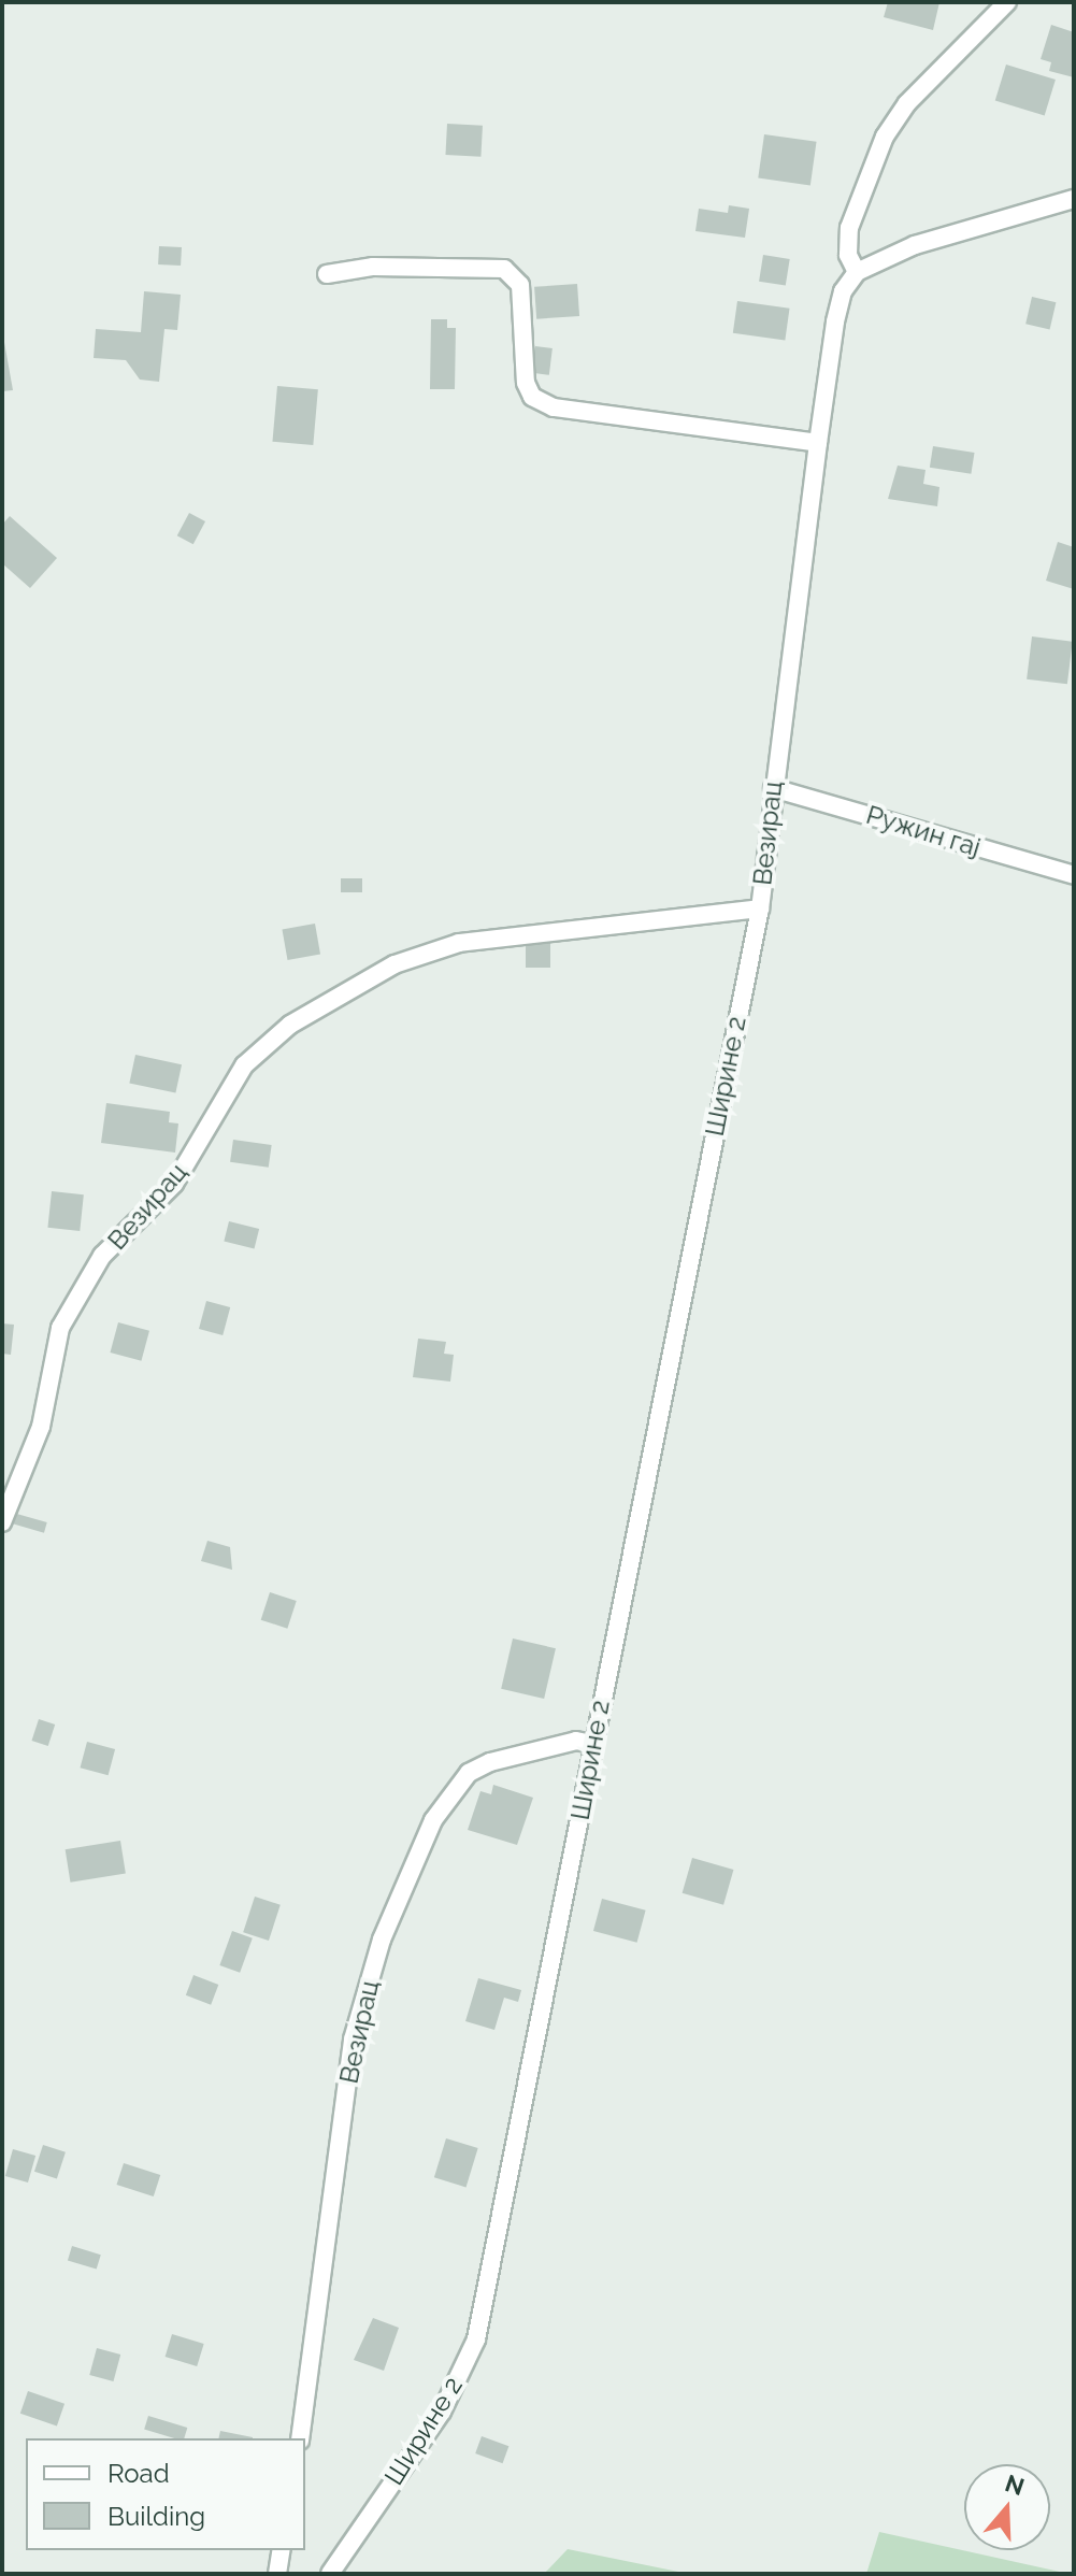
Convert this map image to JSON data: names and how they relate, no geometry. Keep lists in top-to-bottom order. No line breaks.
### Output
{"streets":{"street":["Ружин гај","Везирац","Ширине 2"]},"crossings":[["Ружин гај","Везирац"],["Везирац","Ширине 2"]],"legend":["Road","Building"],"north":"top"}
